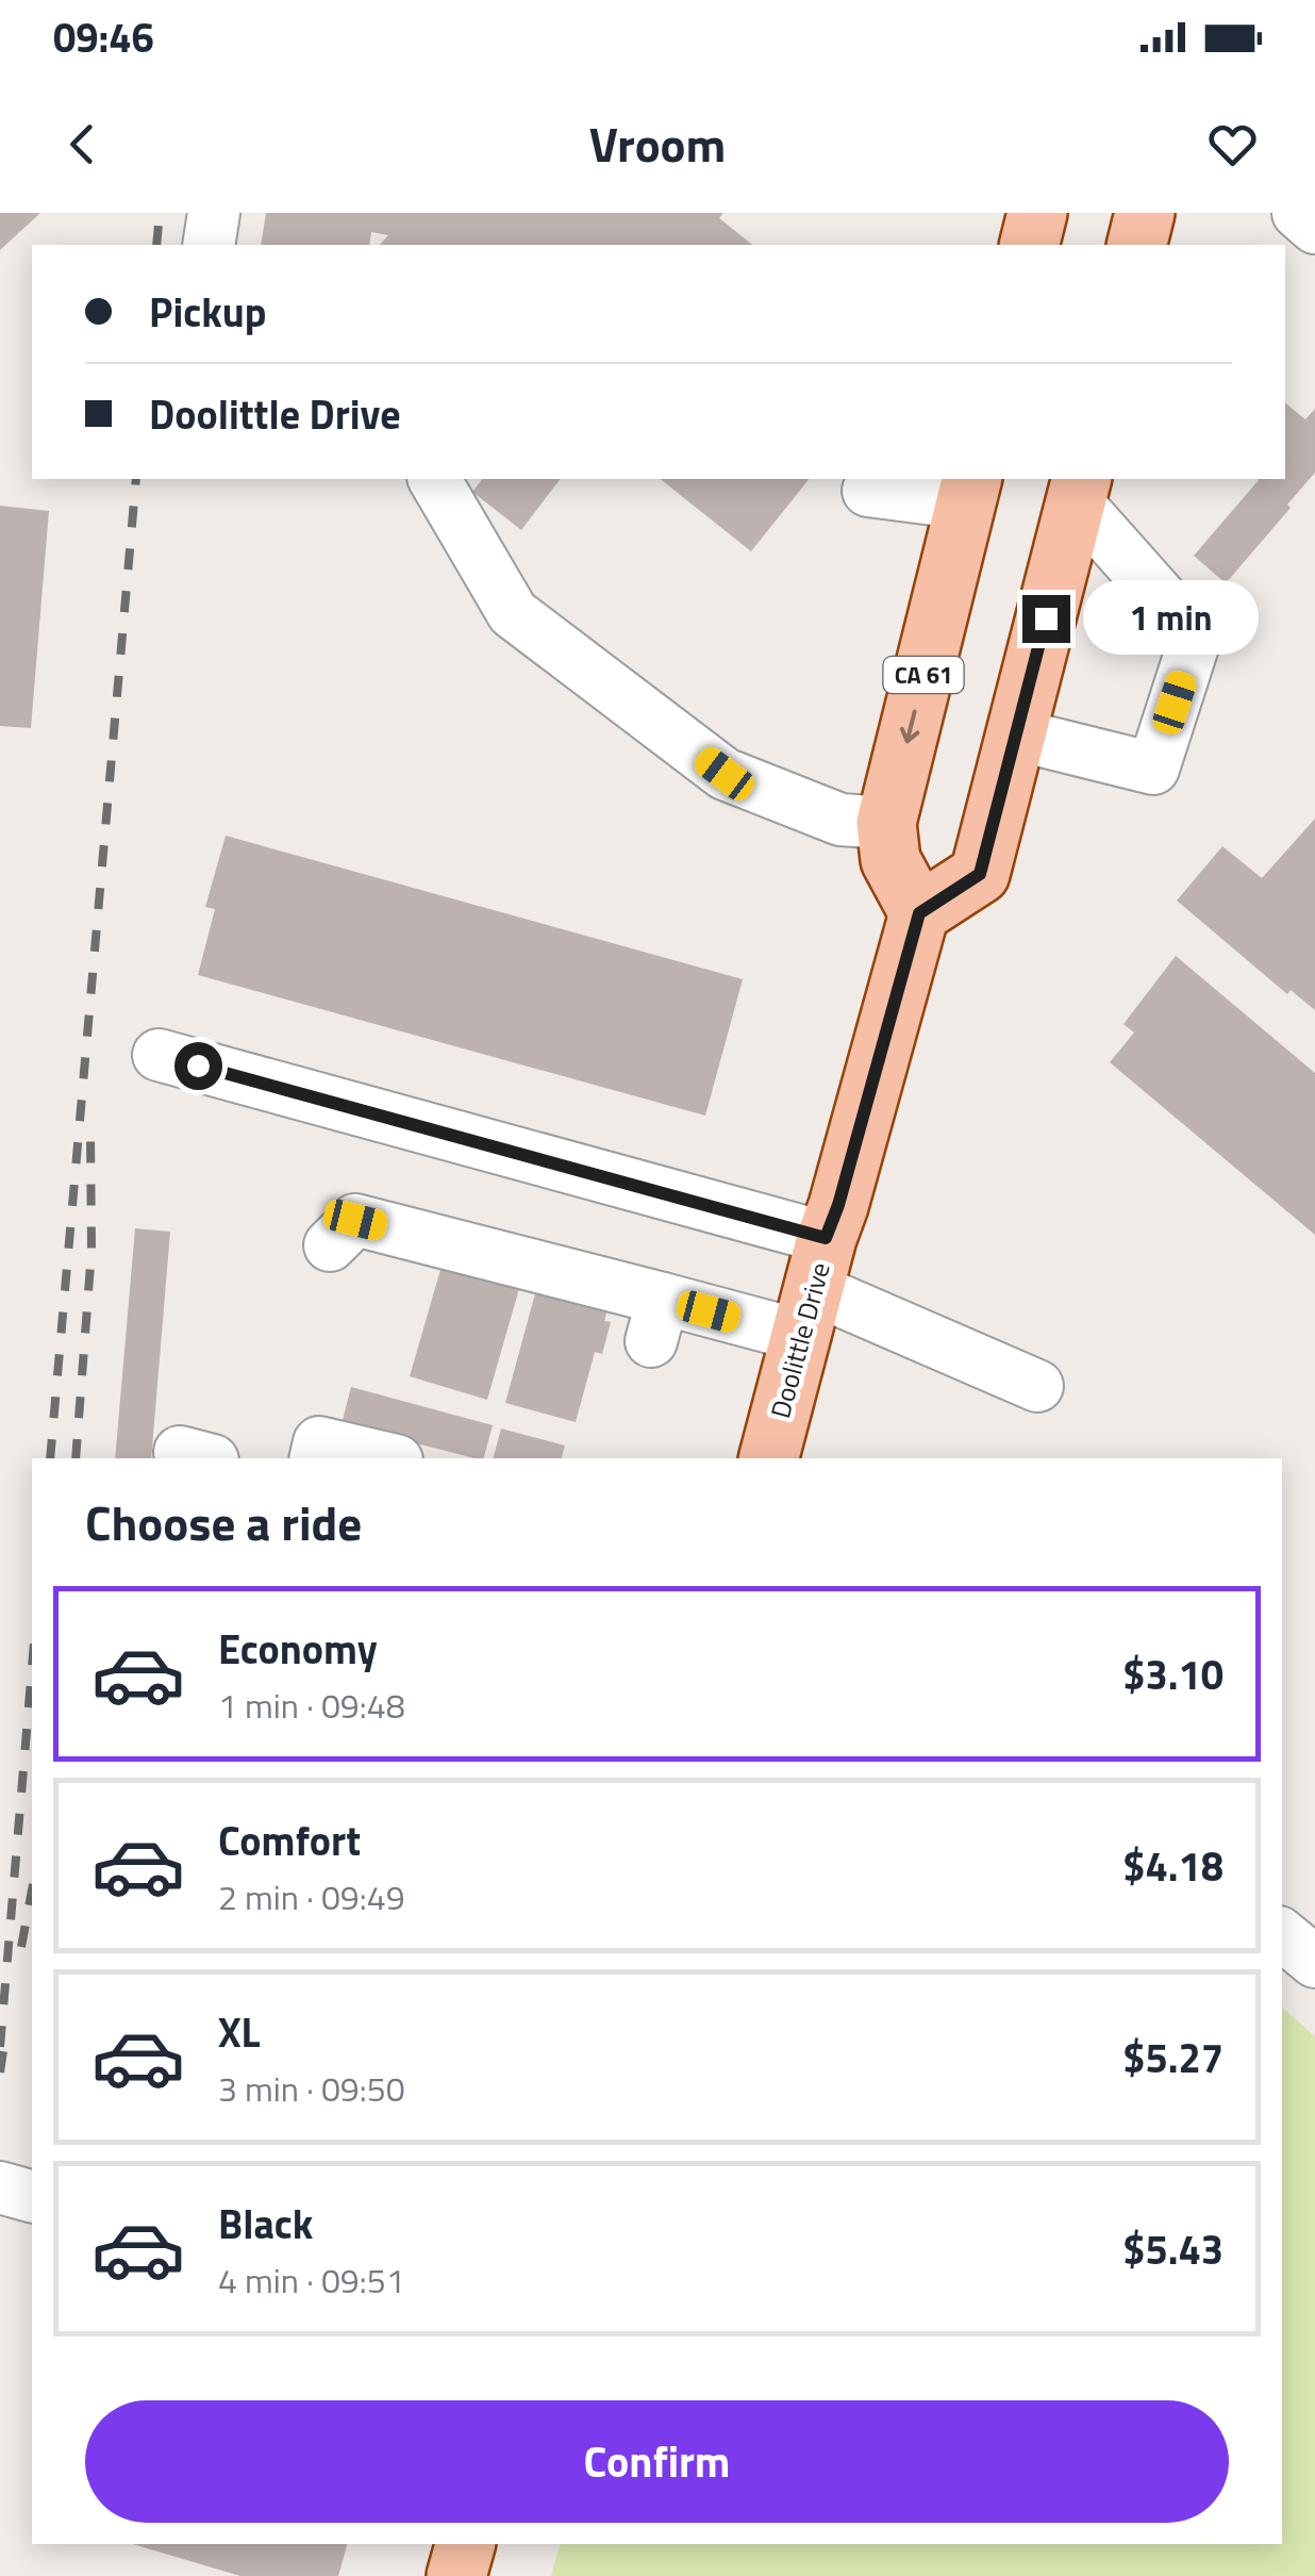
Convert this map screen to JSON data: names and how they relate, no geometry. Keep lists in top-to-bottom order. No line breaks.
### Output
{"streets":{"main road":["CA 61","Doolittle Drive"]},"crossings":[["CA 61","Doolittle Drive"]],"page":{"status":"09:46","header":"Vroom","banner":["Pickup","Doolittle Drive"],"bubble":"1 min","heading":"Choose a ride","list":[{"name":"Economy","note":"1 min · 09:48","value":"$3.10"},{"name":"Comfort","note":"2 min · 09:49","value":"$4.18"},{"name":"XL","note":"3 min · 09:50","value":"$5.27"},{"name":"Black","note":"4 min · 09:51","value":"$5.43"}],"buttons":"Confirm"}}
